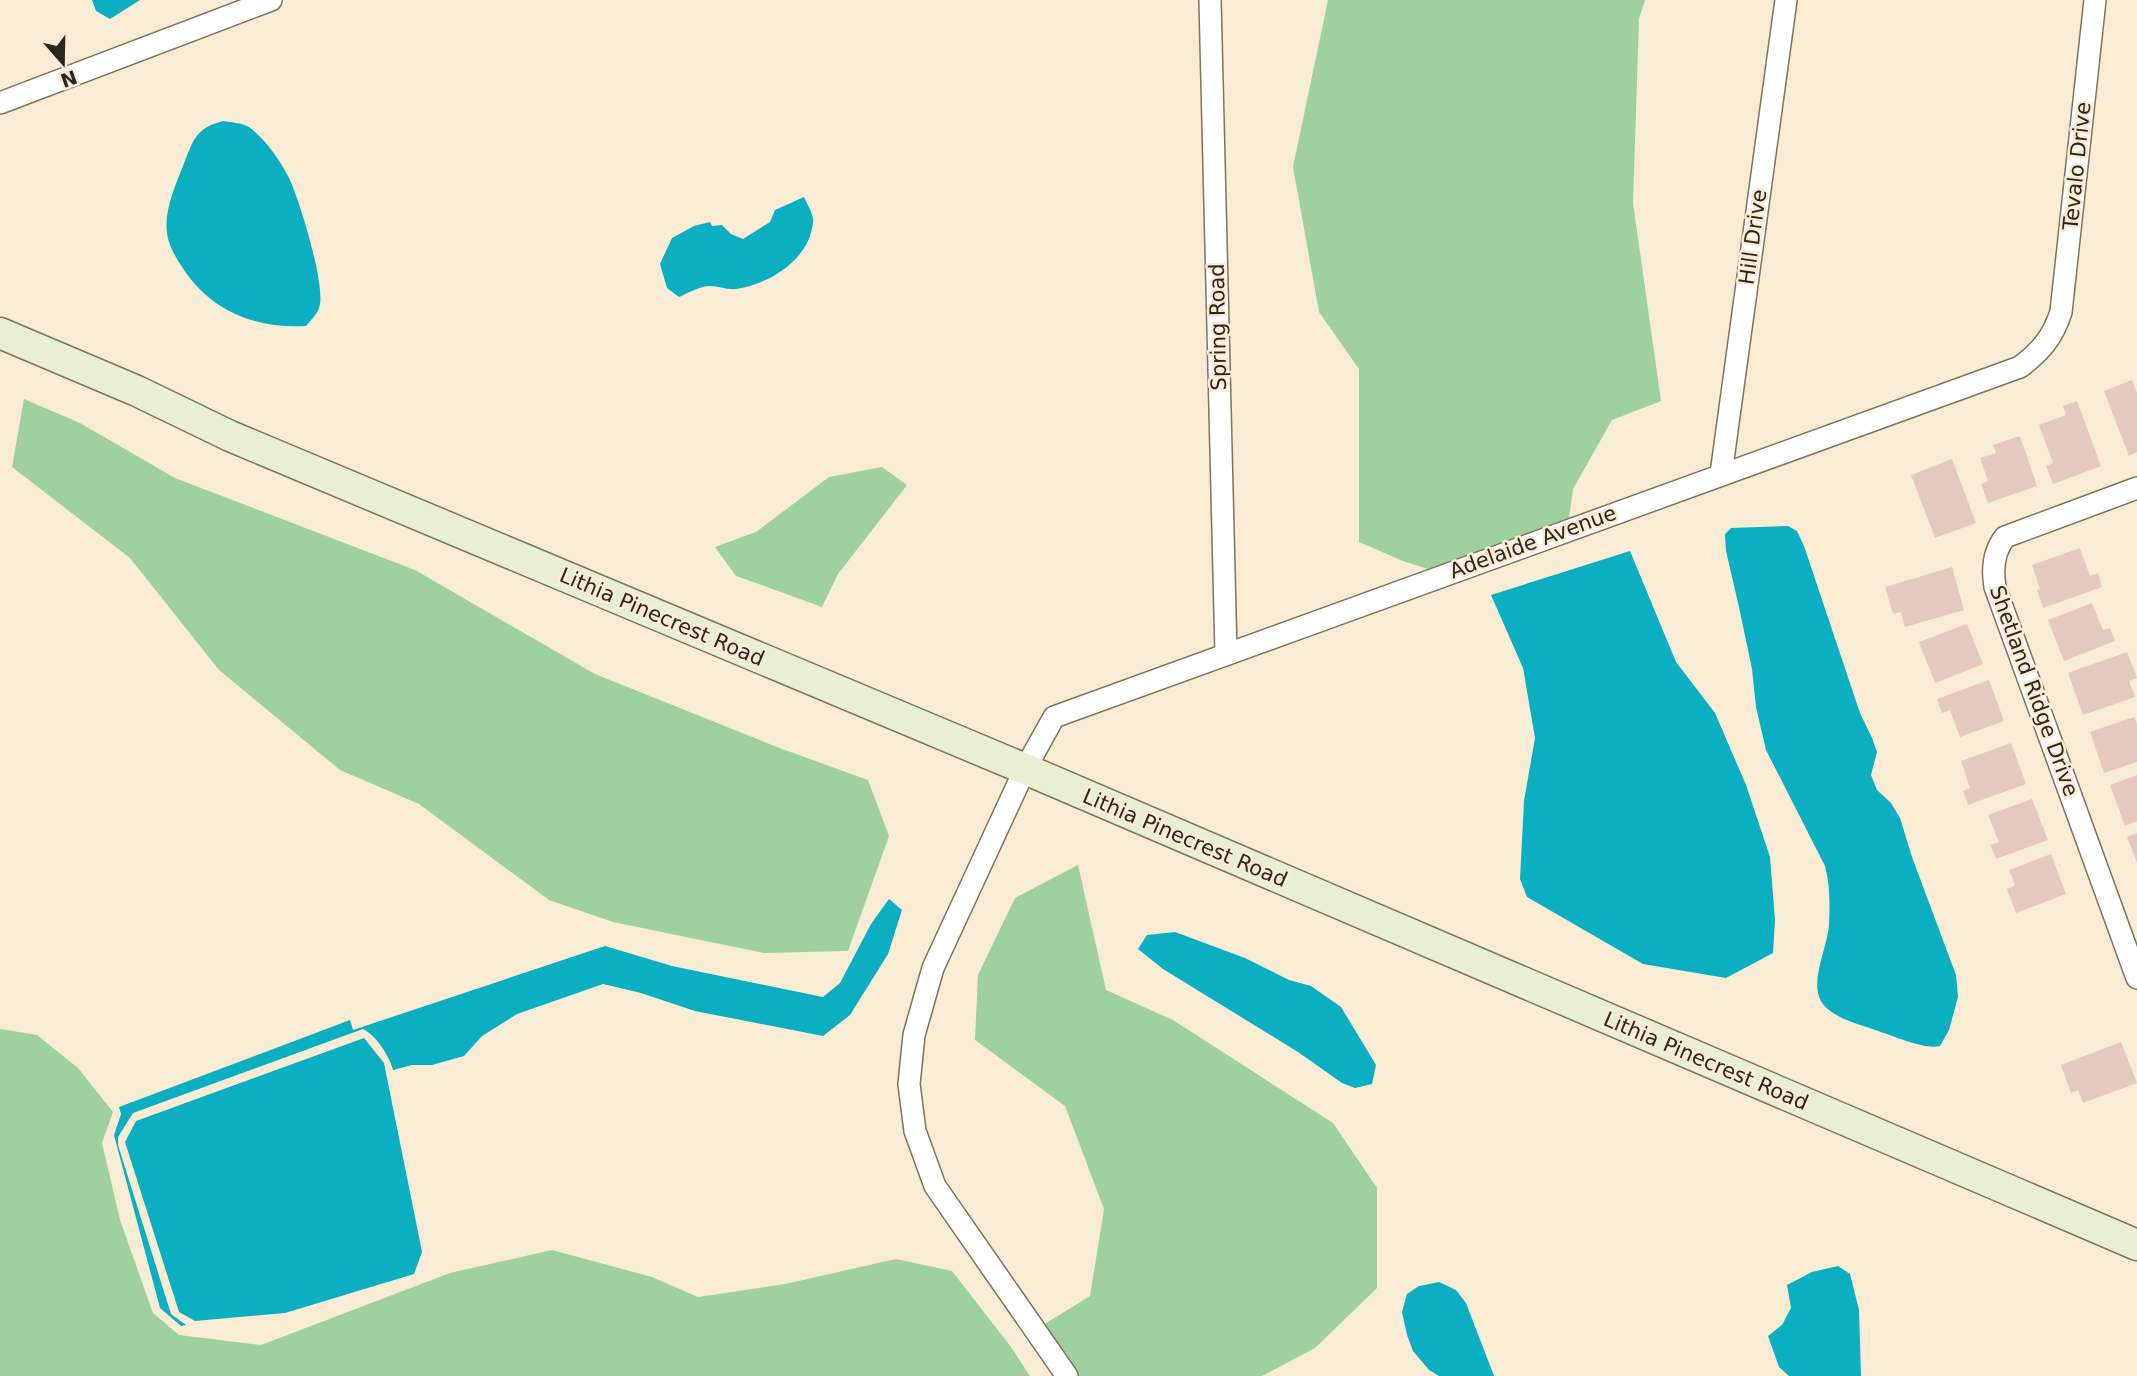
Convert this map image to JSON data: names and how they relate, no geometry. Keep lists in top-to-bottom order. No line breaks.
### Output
{"streets":{"main road":["Lithia Pinecrest Road"],"street":["Tevalo Drive","Hill Drive","Spring Road","Adelaide Avenue","Shetland Ridge Drive"]},"crossings":[["Tevalo Drive","Adelaide Avenue"],["Hill Drive","Adelaide Avenue"],["Spring Road","Adelaide Avenue"],["Adelaide Avenue","Lithia Pinecrest Road"]],"north":"bottom"}
